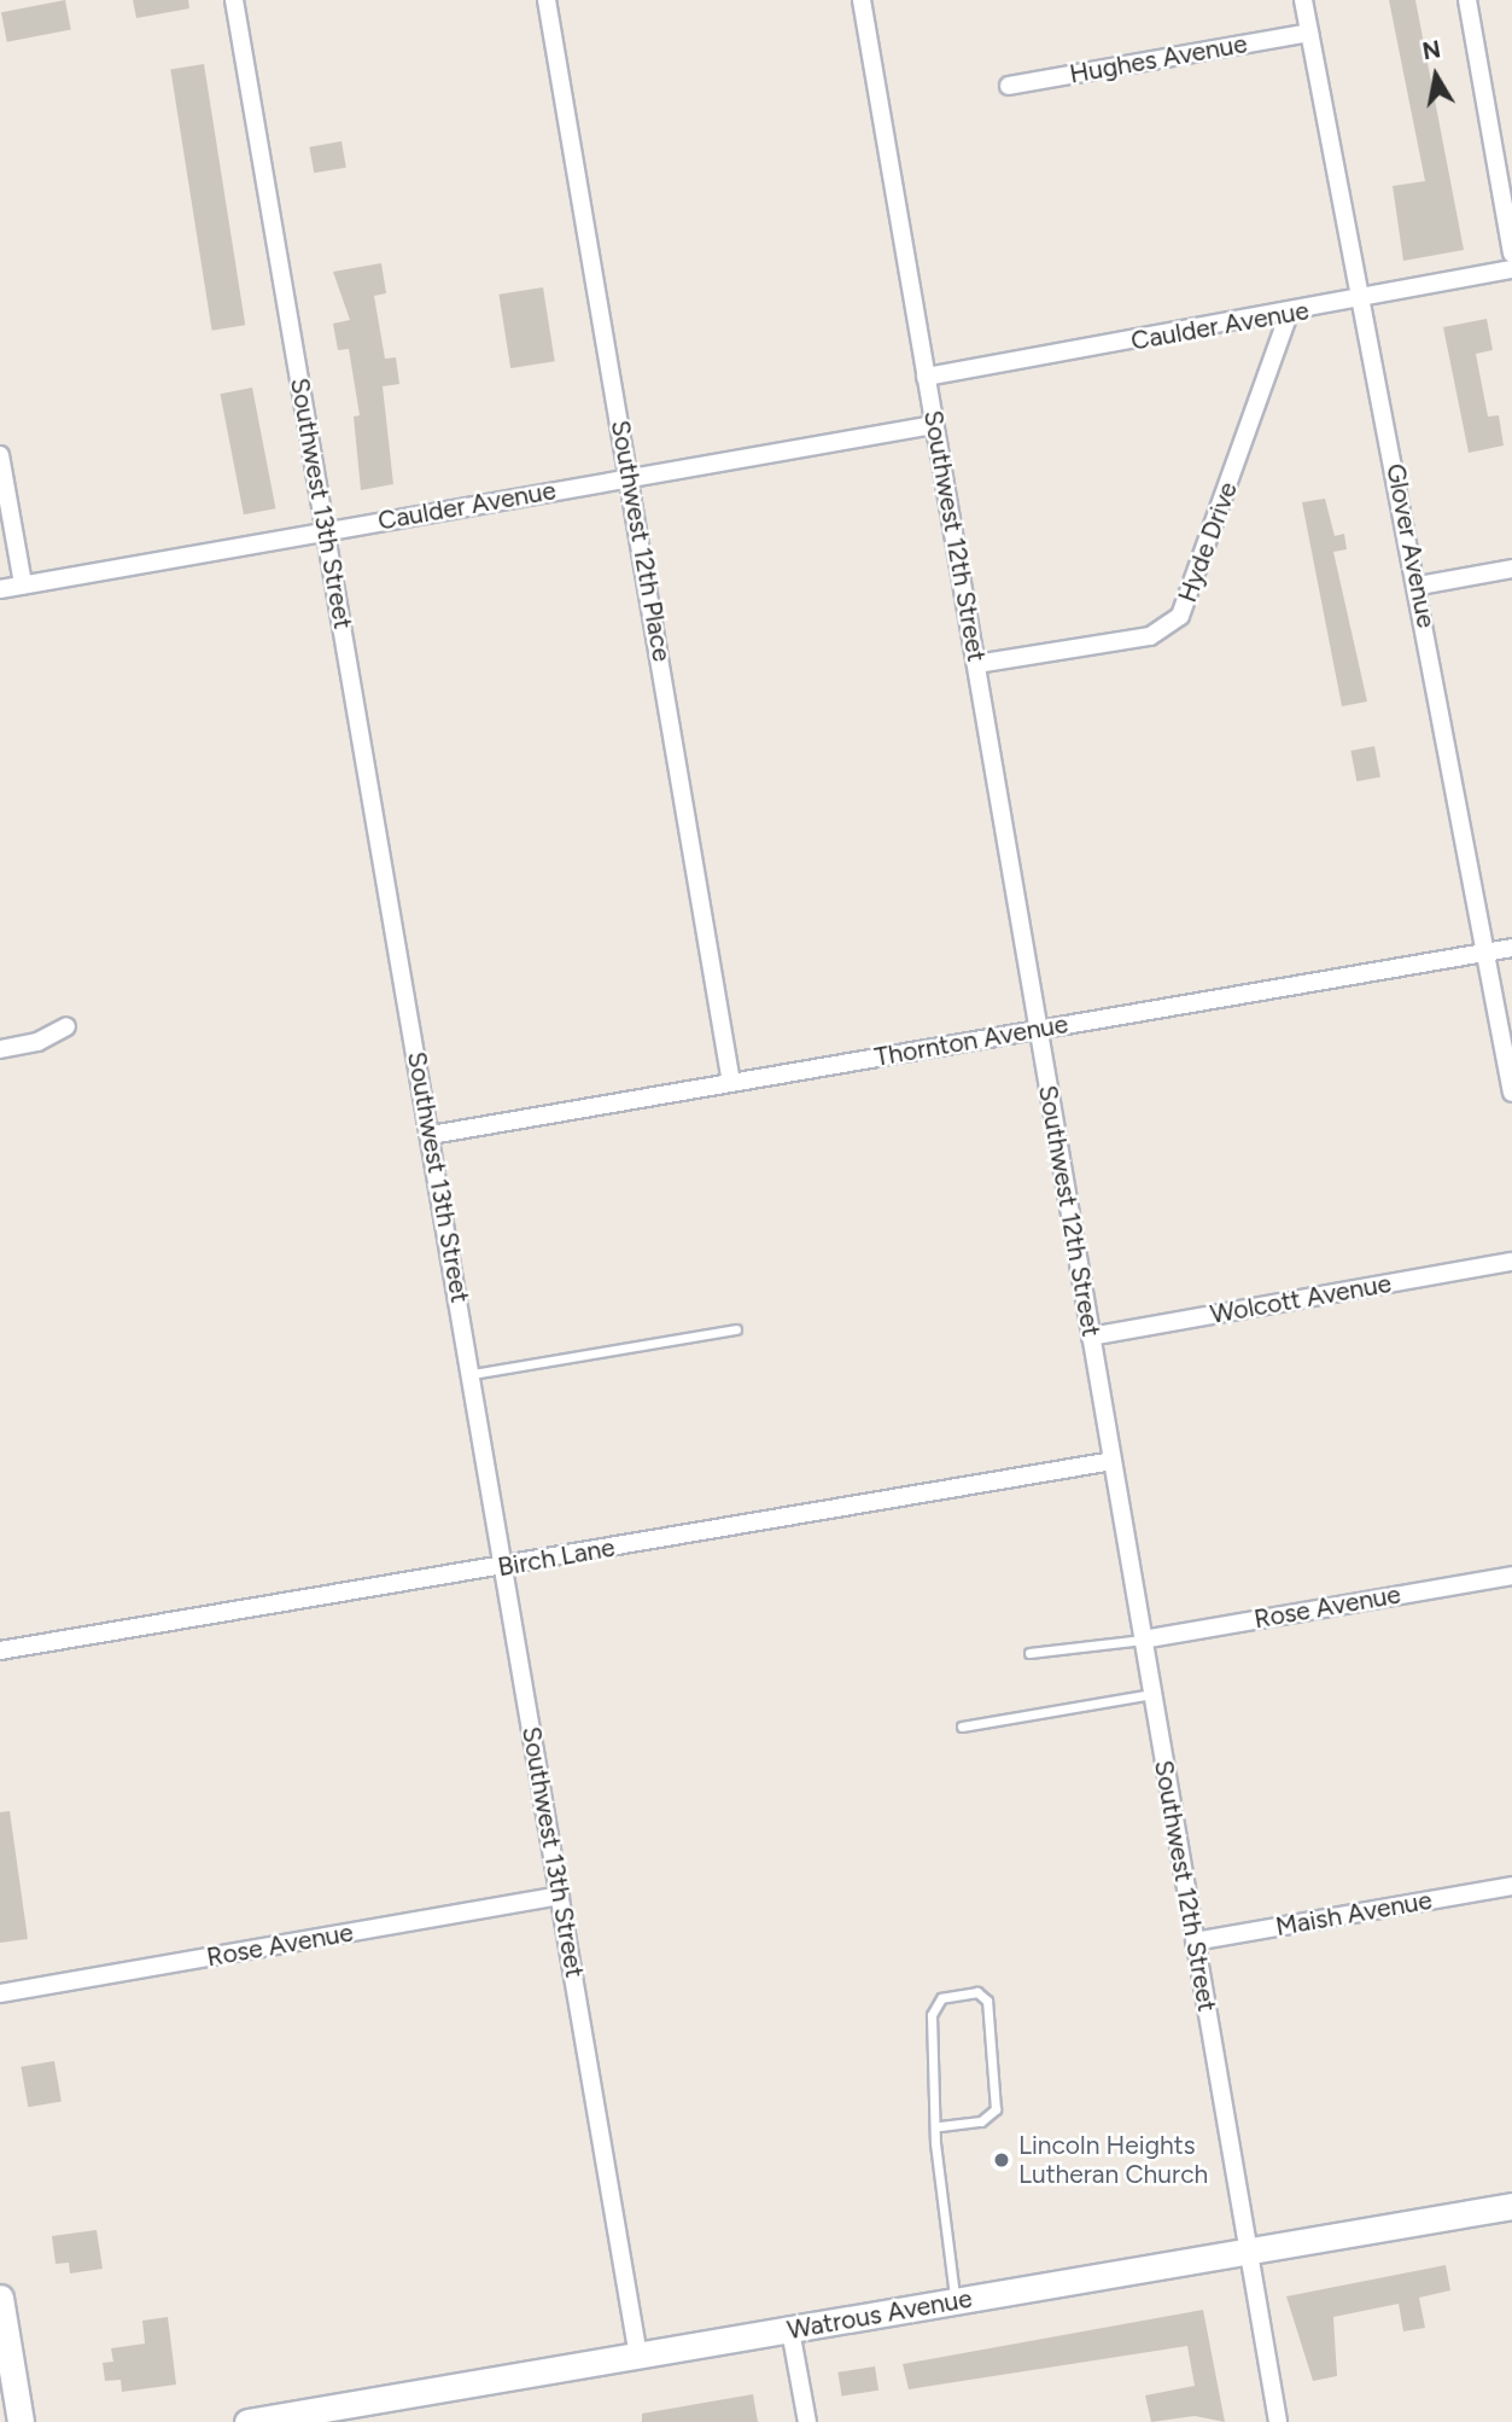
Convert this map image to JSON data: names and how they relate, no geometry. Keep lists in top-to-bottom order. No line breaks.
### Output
{"streets":{"street":["Hughes Avenue","Caulder Avenue","Southwest 13th Street","Southwest 12th Street","Southwest 12th Place","Hyde Drive","Glover Avenue","Thornton Avenue","Wolcott Avenue","Birch Lane","Rose Avenue","Maish Avenue","Watrous Avenue"]},"crossings":[["Hughes Avenue","Glover Avenue"],["Caulder Avenue","Southwest 13th Street"],["Caulder Avenue","Southwest 12th Street"],["Caulder Avenue","Southwest 12th Place"],["Caulder Avenue","Hyde Drive"],["Caulder Avenue","Glover Avenue"],["Southwest 13th Street","Thornton Avenue"],["Southwest 13th Street","Birch Lane"],["Southwest 13th Street","Rose Avenue"],["Southwest 13th Street","Watrous Avenue"],["Southwest 12th Street","Hyde Drive"],["Southwest 12th Street","Thornton Avenue"],["Southwest 12th Street","Wolcott Avenue"],["Southwest 12th Street","Birch Lane"],["Southwest 12th Street","Rose Avenue"],["Southwest 12th Street","Maish Avenue"],["Southwest 12th Street","Watrous Avenue"],["Southwest 12th Place","Thornton Avenue"],["Glover Avenue","Thornton Avenue"]],"places":["Lincoln Heights Lutheran Church"],"north":"top"}
